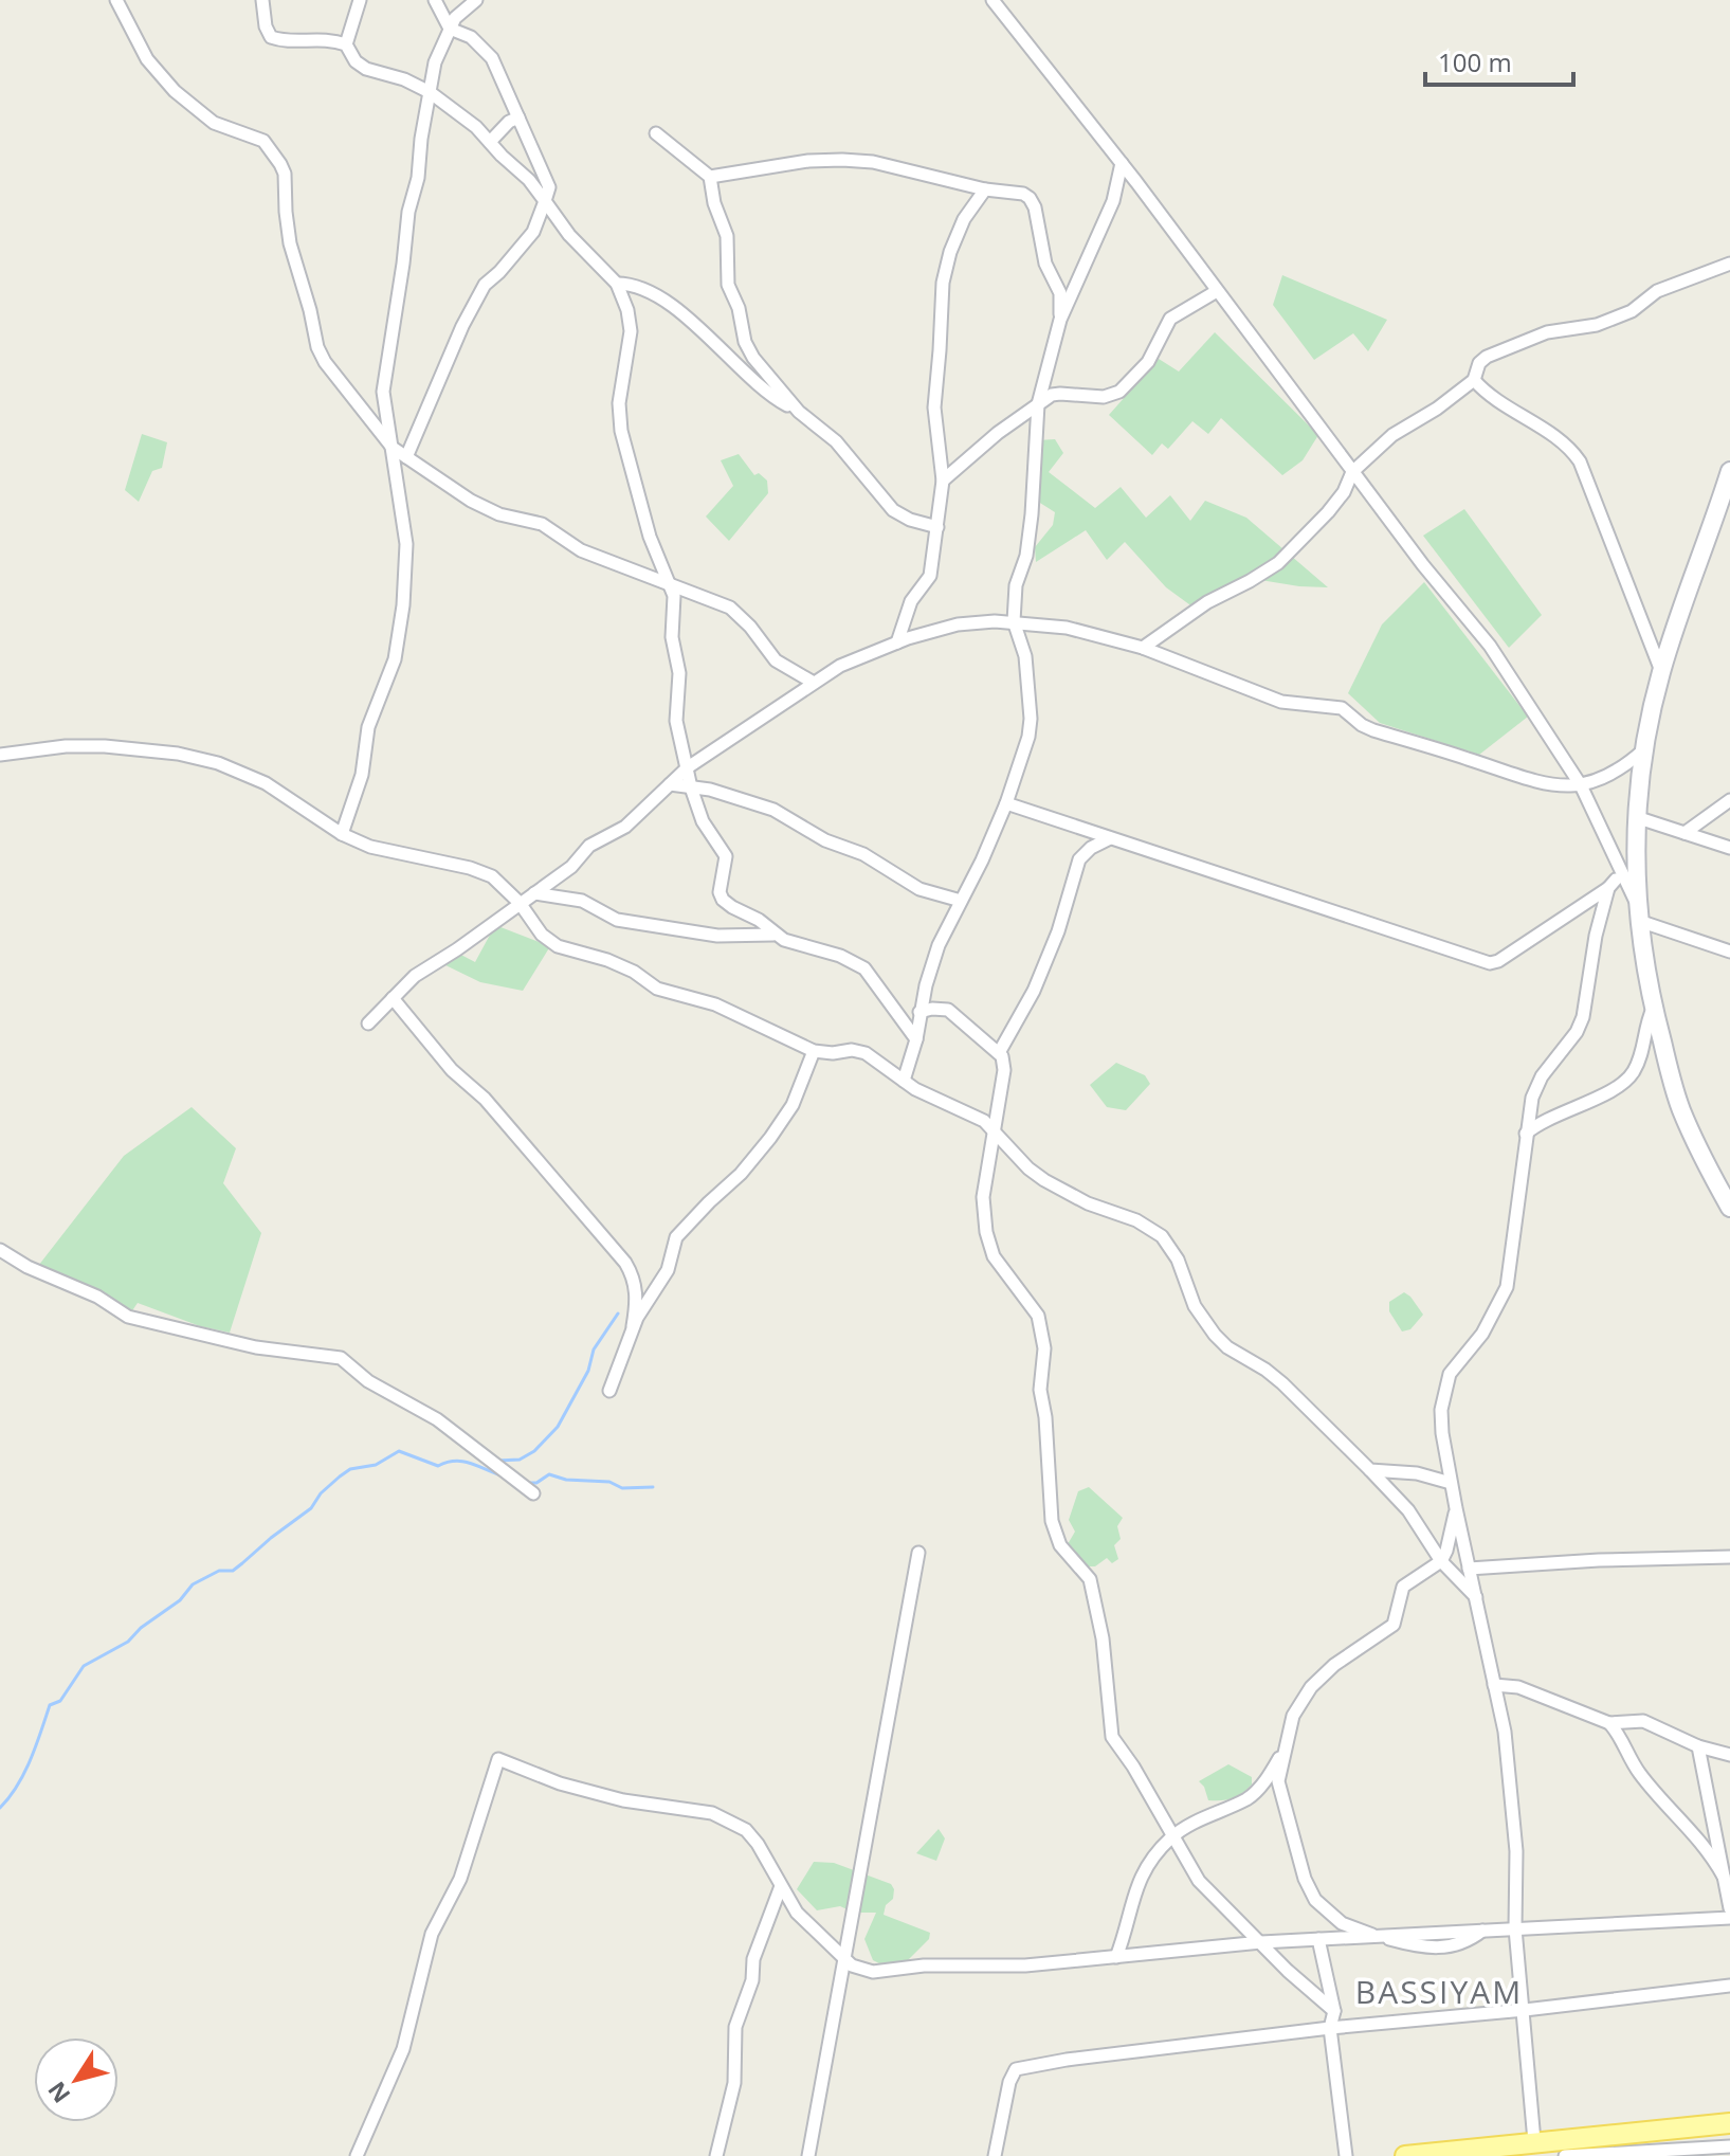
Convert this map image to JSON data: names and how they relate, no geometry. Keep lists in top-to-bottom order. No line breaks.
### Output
{"districts":["BASSIYAM"],"scale_bar":"100 m","north":"bottom left"}
